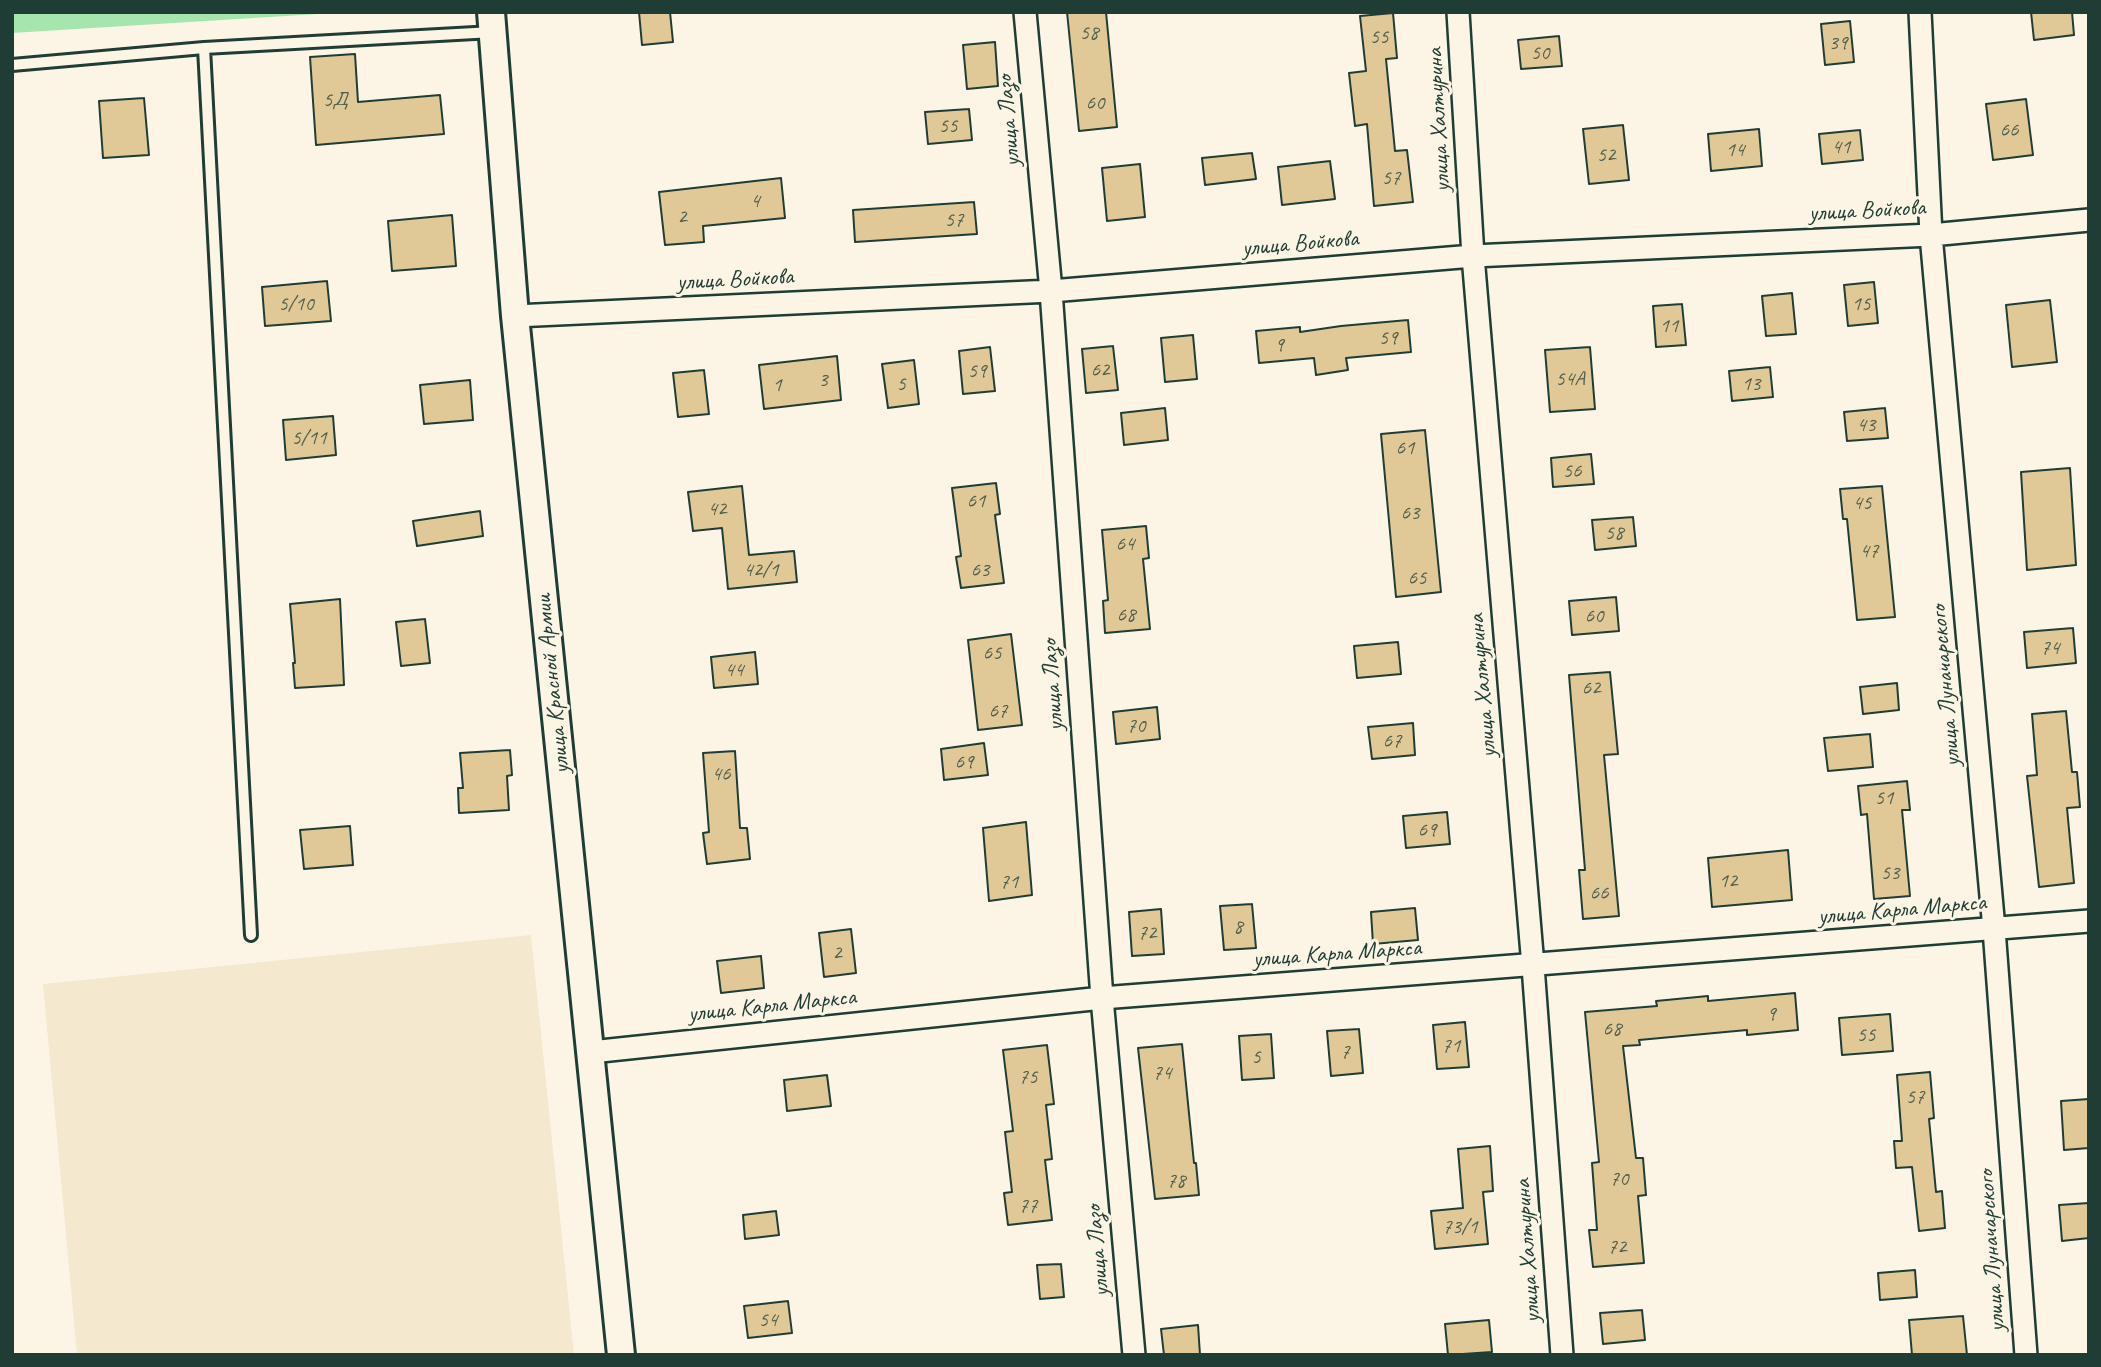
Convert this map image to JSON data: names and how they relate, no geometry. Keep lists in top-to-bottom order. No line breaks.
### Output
{"streets":{"street":["улица Халтурина","улица Лазо","улица Войкова","улица Красной Армии","улица Луначарского","улица Карла Маркса"]},"crossings":[["улица Халтурина","улица Войкова"],["улица Халтурина","улица Карла Маркса"],["улица Лазо","улица Войкова"],["улица Лазо","улица Карла Маркса"],["улица Войкова","улица Красной Армии"],["улица Войкова","улица Луначарского"],["улица Красной Армии","улица Карла Маркса"],["улица Луначарского","улица Карла Маркса"]],"house_numbers":["58","55","39","50","5Д","60","55","66","41","14","52","57","4","2","57","5/10","15","11","59","9","62","59","54А","3","5","13","1","43","5/11","61","56","61","45","42","63","58","64","47","42/1","63","65","68","60","74","65","44","62","67","70","67","69","46","51","69","53","12","71","66","8","72","2","9","68","55","71","7","5","74","75","57","70","78","77","73/1","72","54"]}
